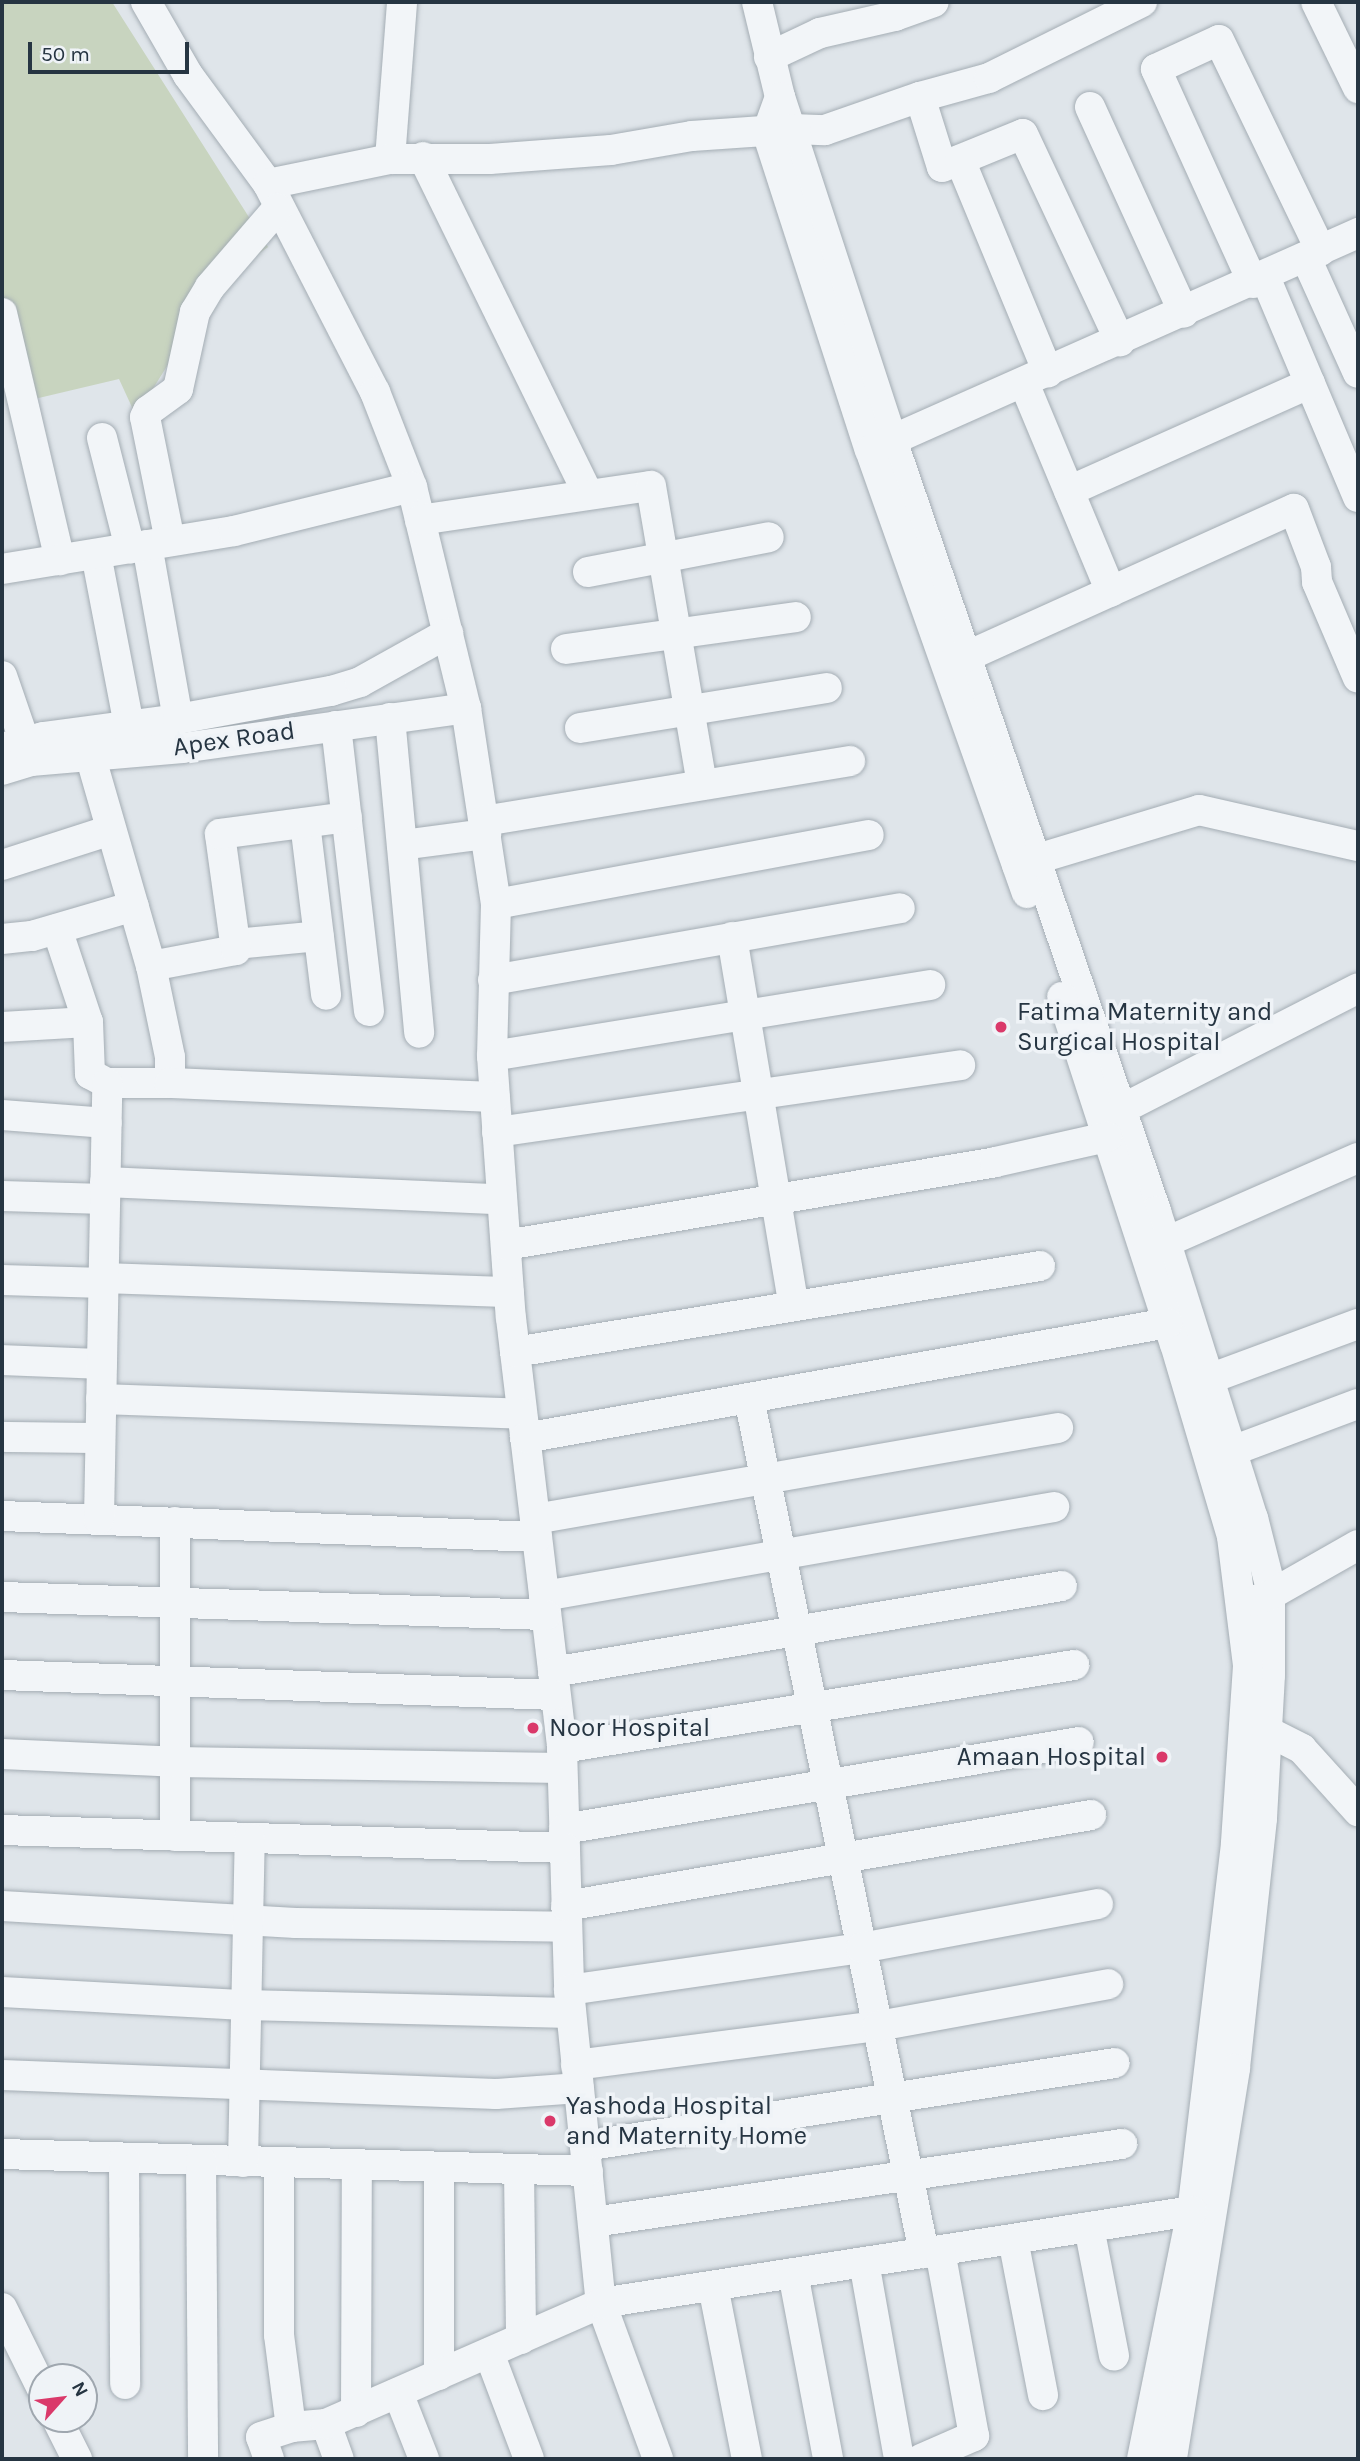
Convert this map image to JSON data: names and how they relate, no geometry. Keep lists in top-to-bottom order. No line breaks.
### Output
{"streets":{"street":["Apex Road"]},"places":["Fatima Maternity and Surgical Hospital","Noor Hospital","Amaan Hospital","Yashoda Hospital and Maternity Home"],"scale_bar":"50 m","north":"top right"}
